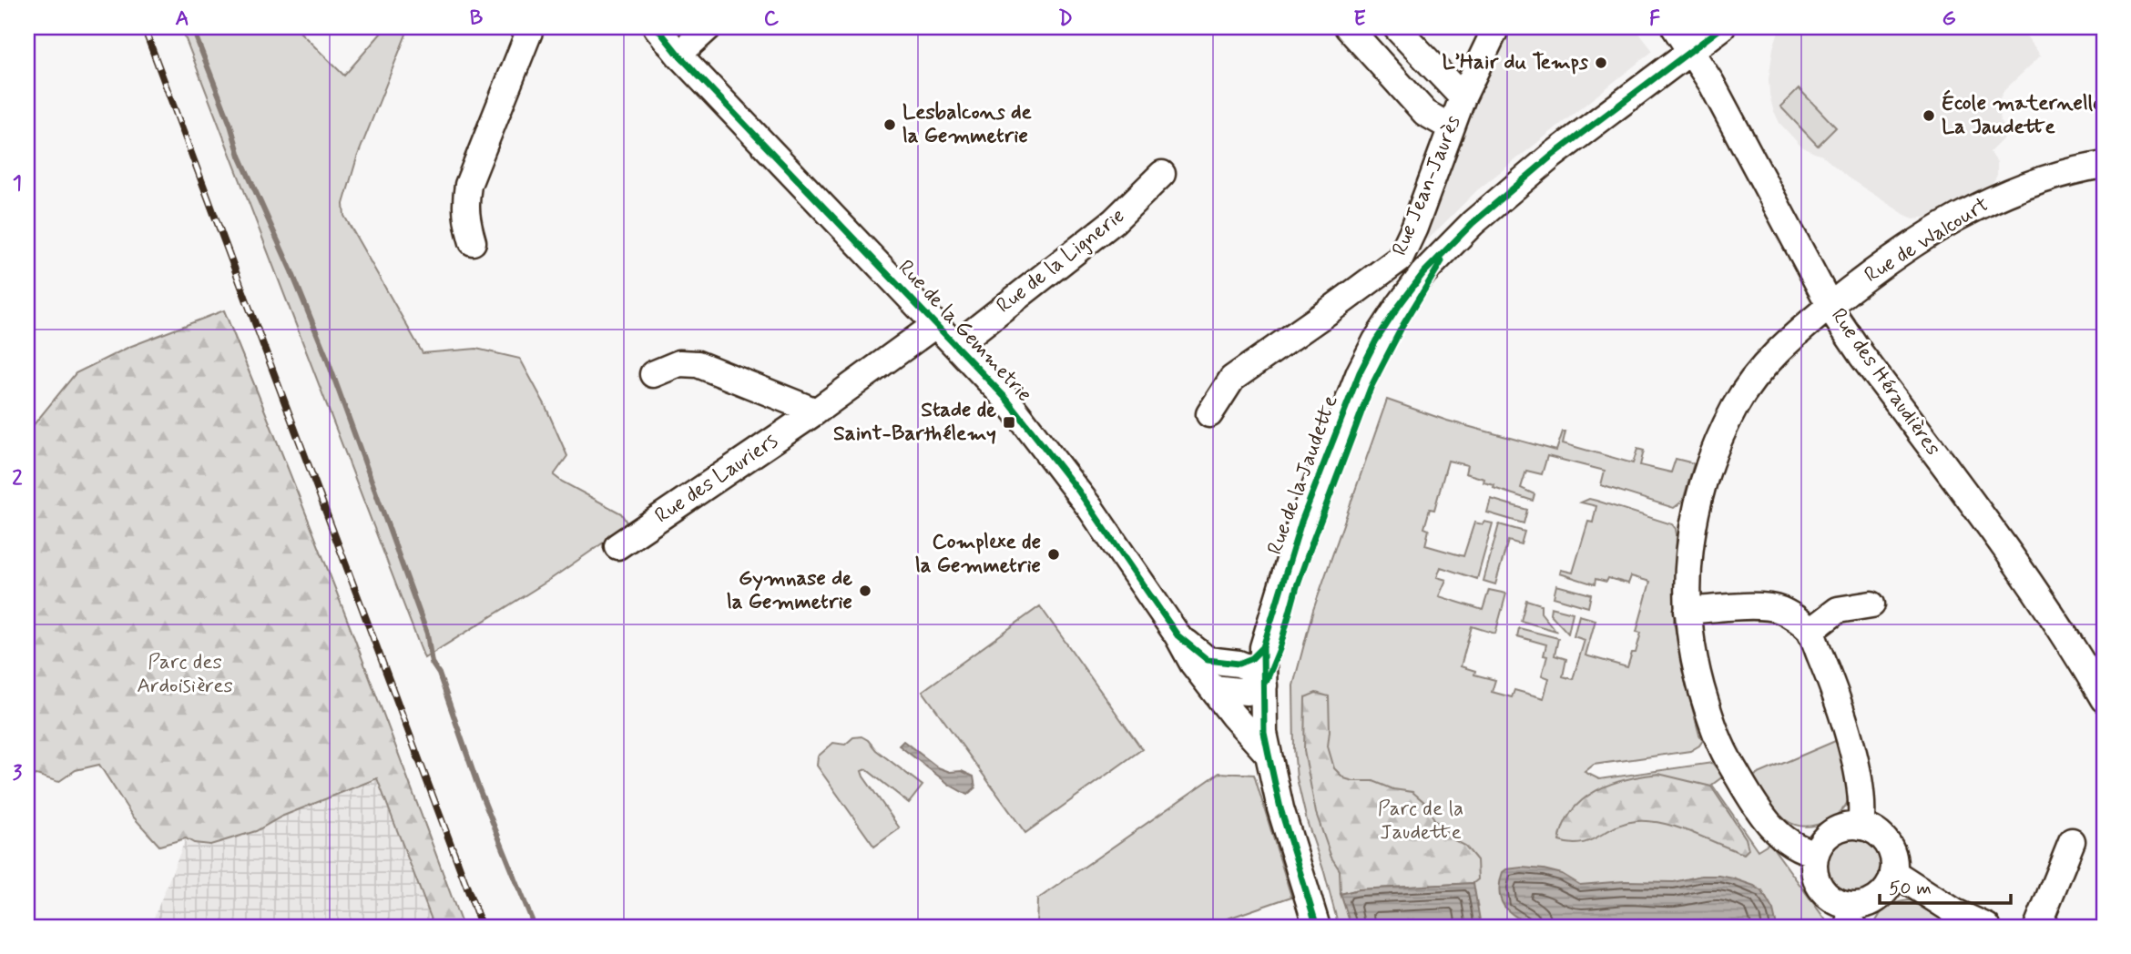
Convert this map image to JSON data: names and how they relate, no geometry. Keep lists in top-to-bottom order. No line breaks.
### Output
{"streets":{"street":["Rue Jean-Jaurès","Rue de Walcourt","Rue de la Lignerie","Rue de la Gemmetrie","Rue des Héraudières","Rue de la Jaudette","Rue des Lauriers"]},"crossings":[["Rue de Walcourt","Rue des Héraudières"],["Rue de la Lignerie","Rue de la Gemmetrie"],["Rue de la Gemmetrie","Rue des Lauriers"],["Rue des Héraudières","Rue de la Jaudette"]],"parks":["Parc des Ardoisières","Parc de la Jaudette"],"places":{"other":["L’Hair du Temps","École maternelle La Jaudette","Lesbalcons de la Gemmetrie","Complexe de la Gemmetrie","Gymnase de la Gemmetrie"],"transit":["Stade de Saint-Barthélemy"]},"scale_bar":"50 m","grid":{"columns":["A","B","C","D","E","F","G"],"rows":["1","2","3"]}}
